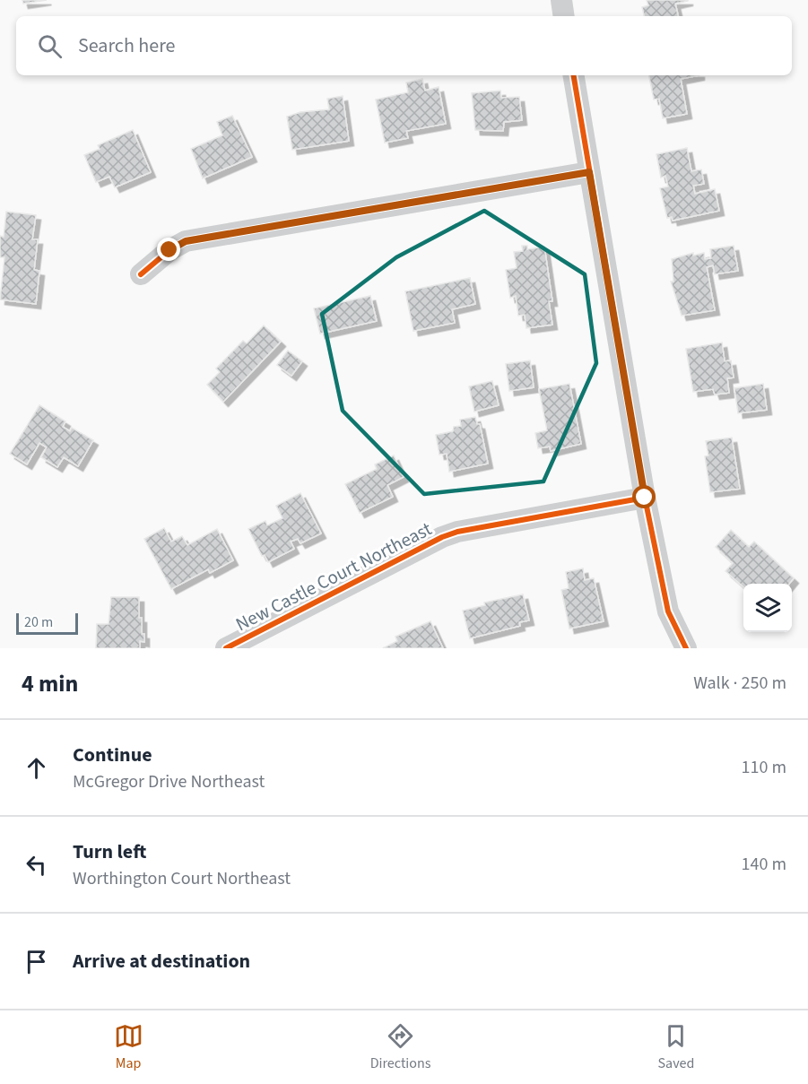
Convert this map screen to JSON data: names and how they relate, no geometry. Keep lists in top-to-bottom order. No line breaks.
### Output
{"streets":{"street":["New Castle Court Northeast"]},"scale_bar":"20 m","page":{"search":"Search here","scale":"20 m","heading":["4 min","Walk · 250 m"],"list":[["Continue","McGregor Drive Northeast","110 m"],["Turn left","Worthington Court Northeast","140 m"],"Arrive at destination"],"nav":["Map","Directions","Saved"]}}
